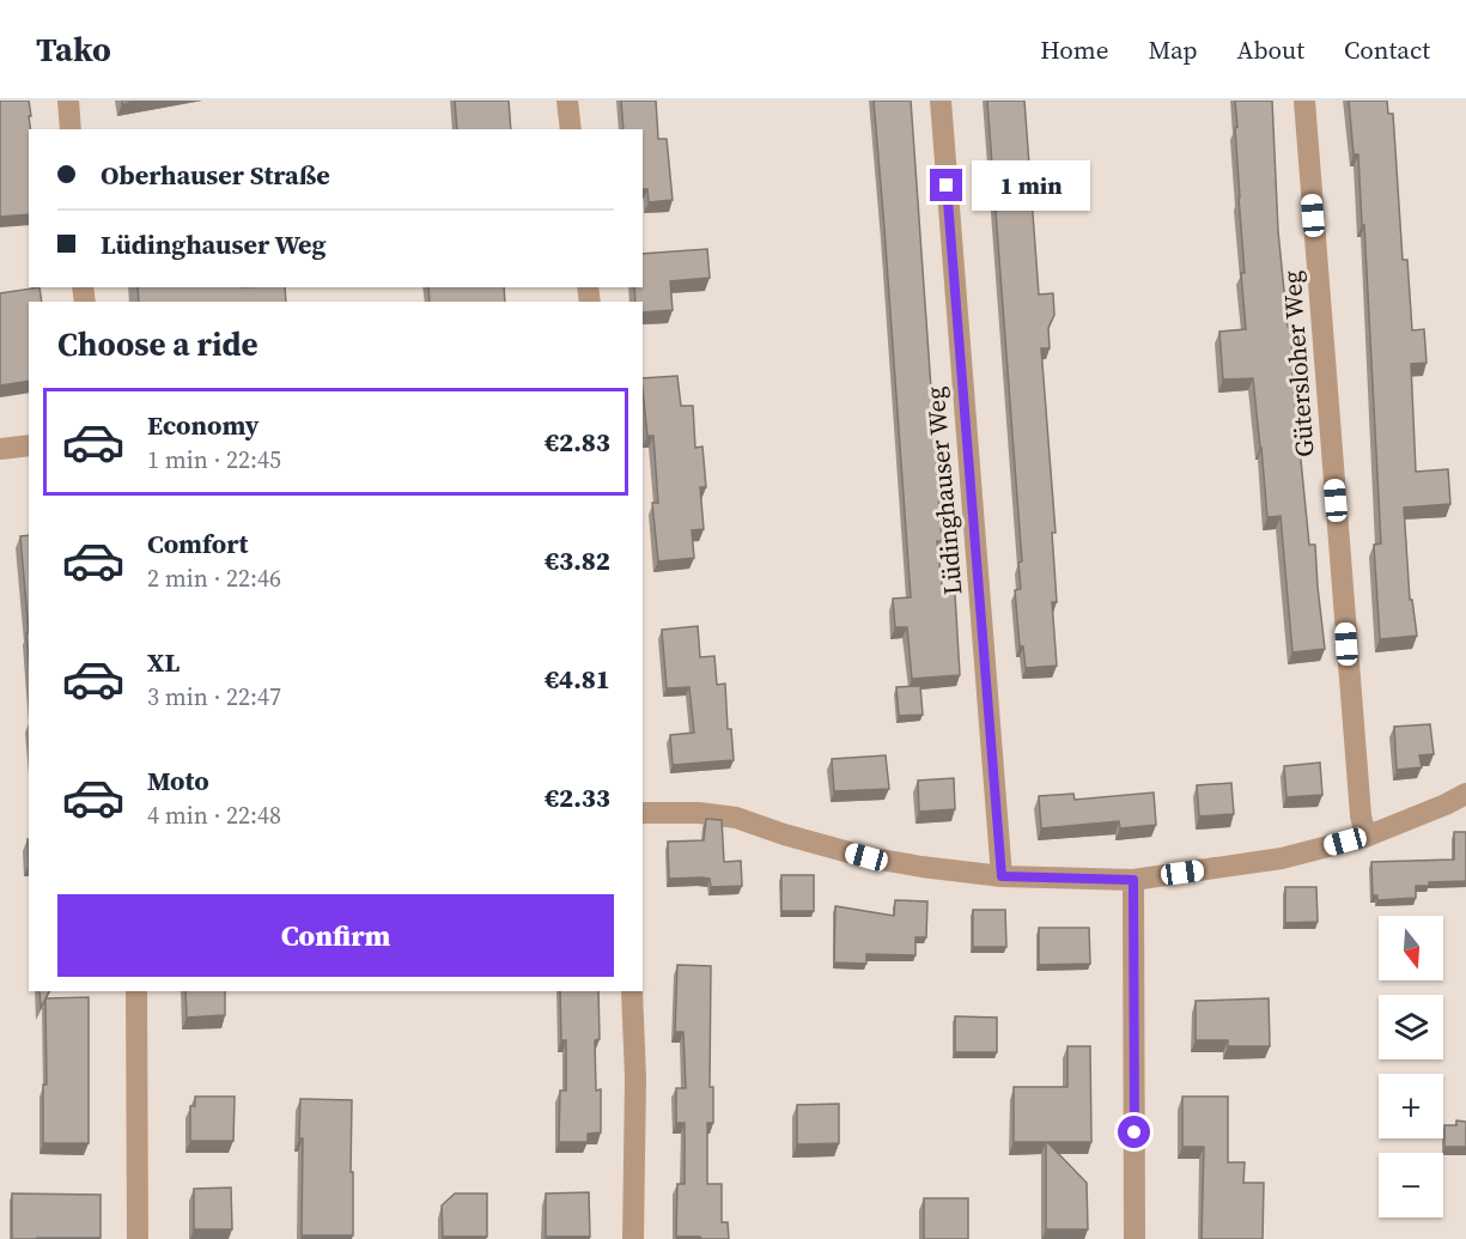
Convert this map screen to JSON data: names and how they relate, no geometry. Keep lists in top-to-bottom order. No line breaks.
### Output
{"streets":{"street":["Gütersloher Weg","Lüdinghauser Weg"]},"north":"bottom","page":{"header":"Tako","nav":["Home","Map","About","Contact"],"banner":["Oberhauser Straße","Lüdinghauser Weg"],"bubble":"1 min","heading":"Choose a ride","list":[{"name":"Economy","note":"1 min · 22:45","value":"€2.83"},{"name":"Comfort","note":"2 min · 22:46","value":"€3.82"},{"name":"XL","note":"3 min · 22:47","value":"€4.81"},{"name":"Moto","note":"4 min · 22:48","value":"€2.33"}],"buttons":"Confirm","map_buttons":["+","−"]}}
